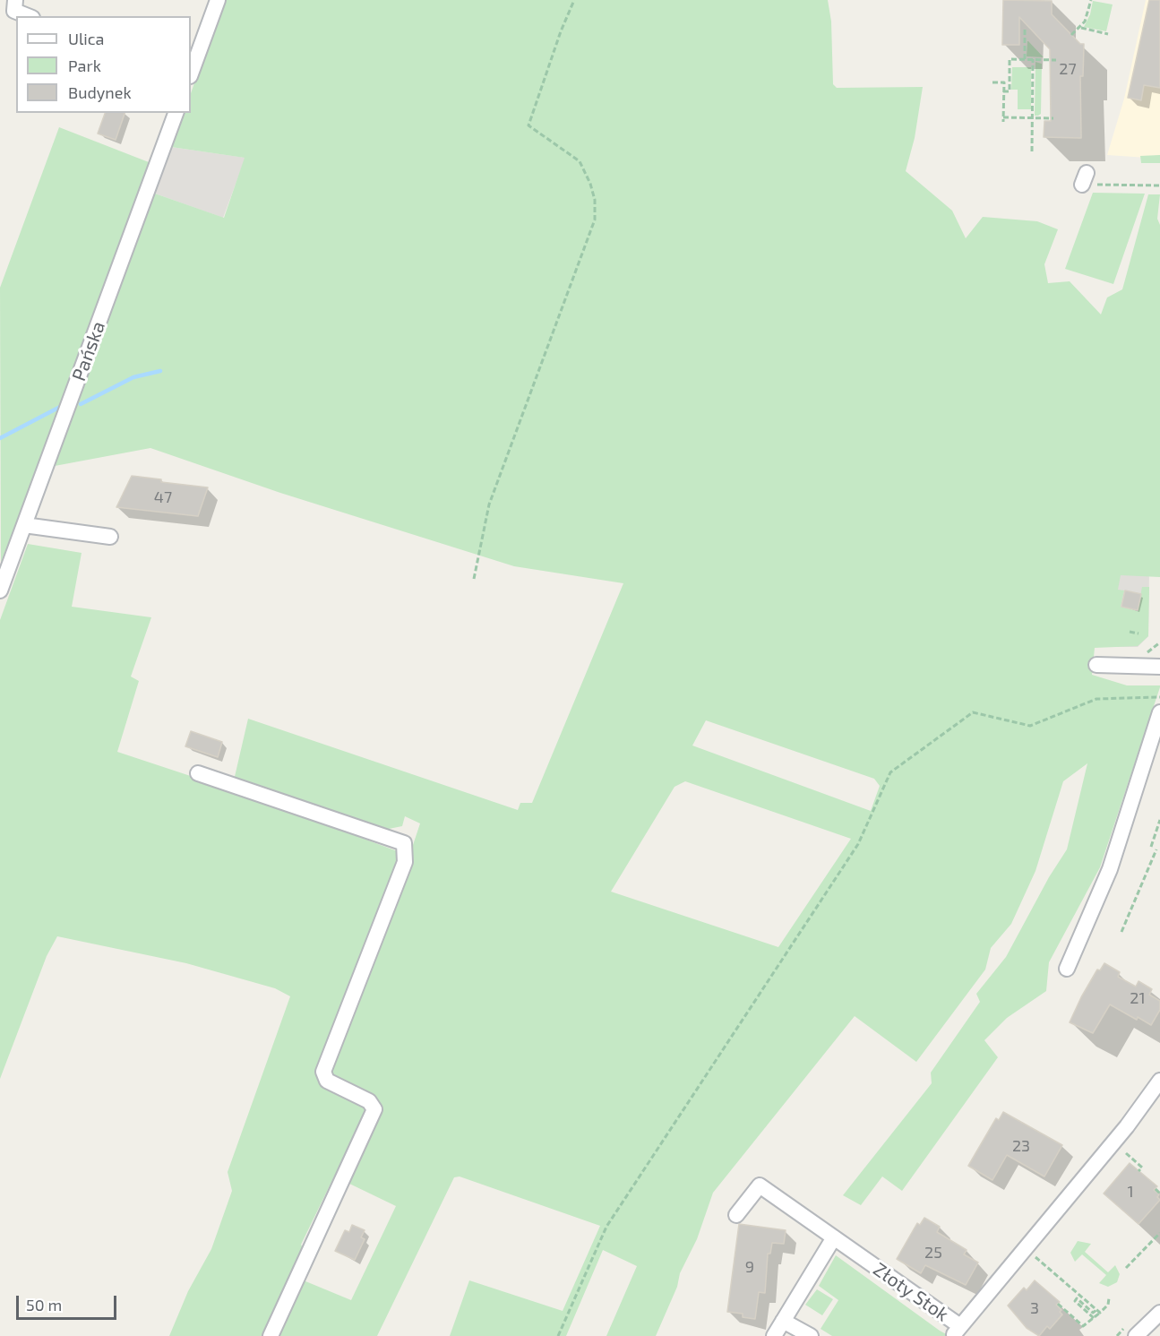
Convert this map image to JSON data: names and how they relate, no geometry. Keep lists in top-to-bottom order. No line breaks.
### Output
{"streets":{"street":["Pańska","Złoty Stok"]},"house_numbers":["27","47","21","23","1","25","9","3"],"legend":["Ulica","Park","Budynek"],"scale_bar":"50 m"}
